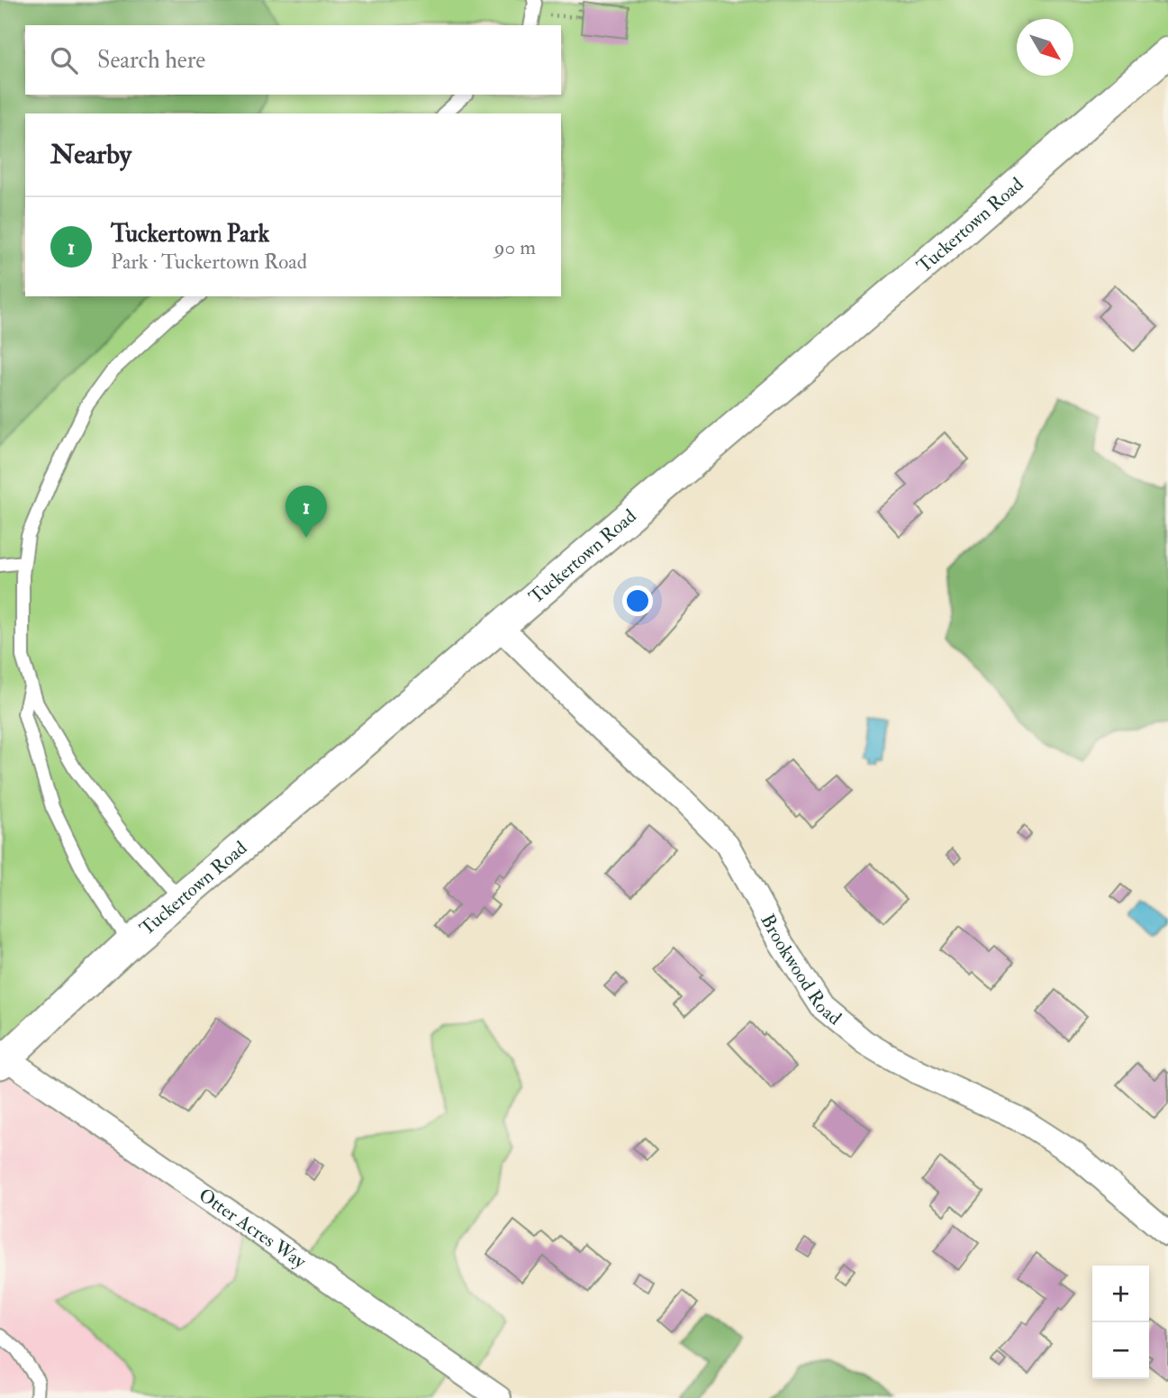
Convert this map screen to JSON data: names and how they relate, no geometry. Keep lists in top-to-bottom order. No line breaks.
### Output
{"streets":{"street":["Tuckertown Road","Brookwood Road","Otter Acres Way"]},"crossings":[["Tuckertown Road","Brookwood Road"],["Tuckertown Road","Otter Acres Way"]],"north":"bottom right","page":{"search":"Search here","heading":"Nearby","list":[{"mark":"1","name":"Tuckertown Park","note":"Park · Tuckertown Road","value":"90 m"}],"pins":"1","map_buttons":["+","−"]}}
